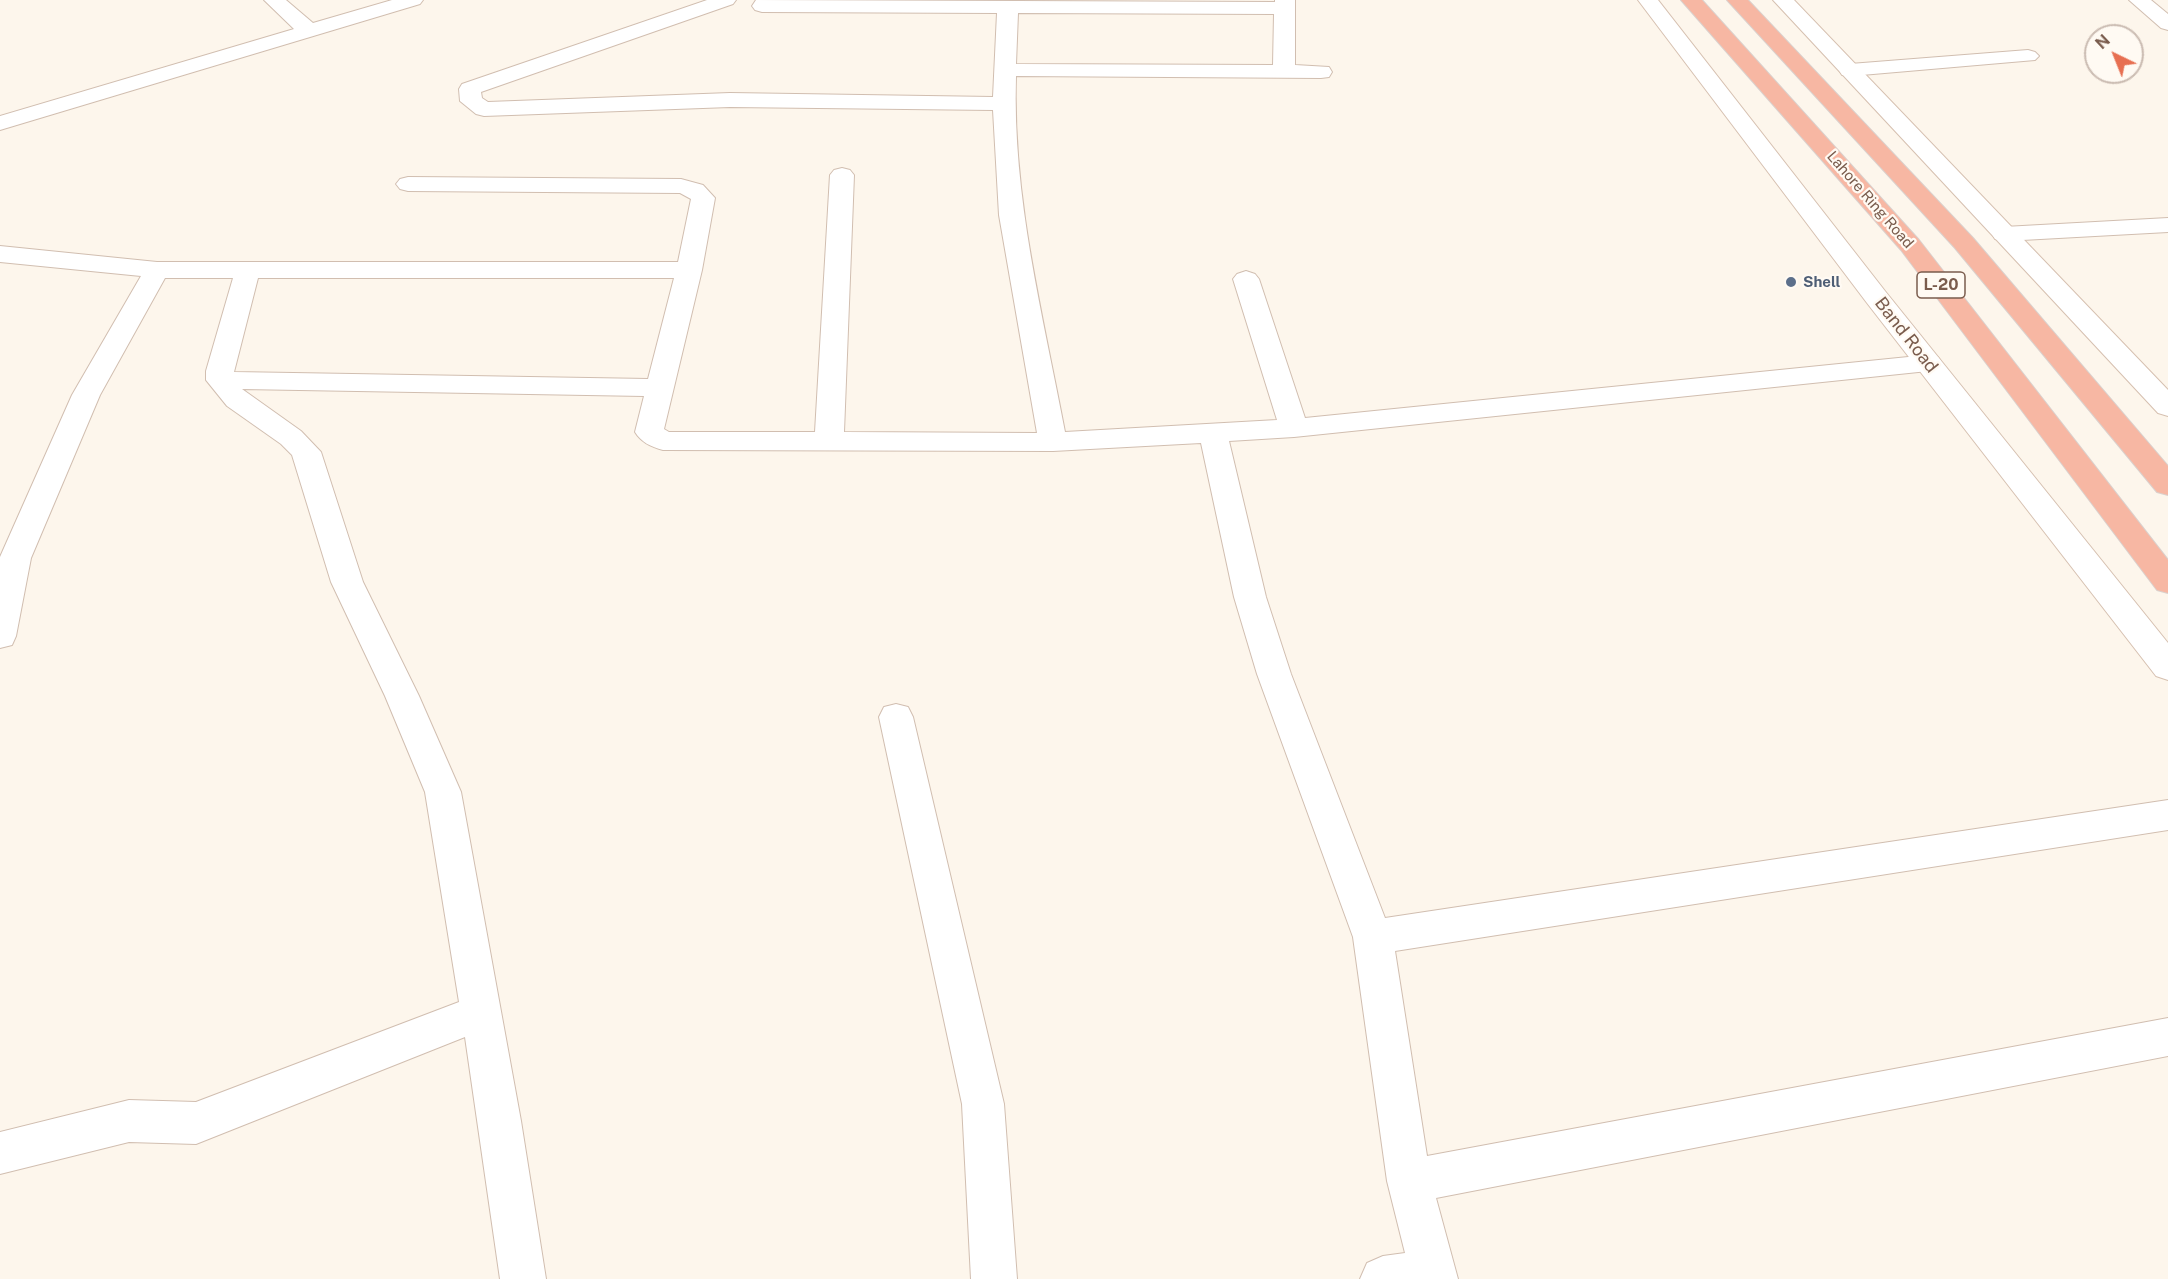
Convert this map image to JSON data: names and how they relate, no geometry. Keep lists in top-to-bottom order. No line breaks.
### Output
{"streets":{"highway":["Lahore Ring Road","L-20"],"street":["Band Road"]},"places":["Shell"],"north":"top left"}
